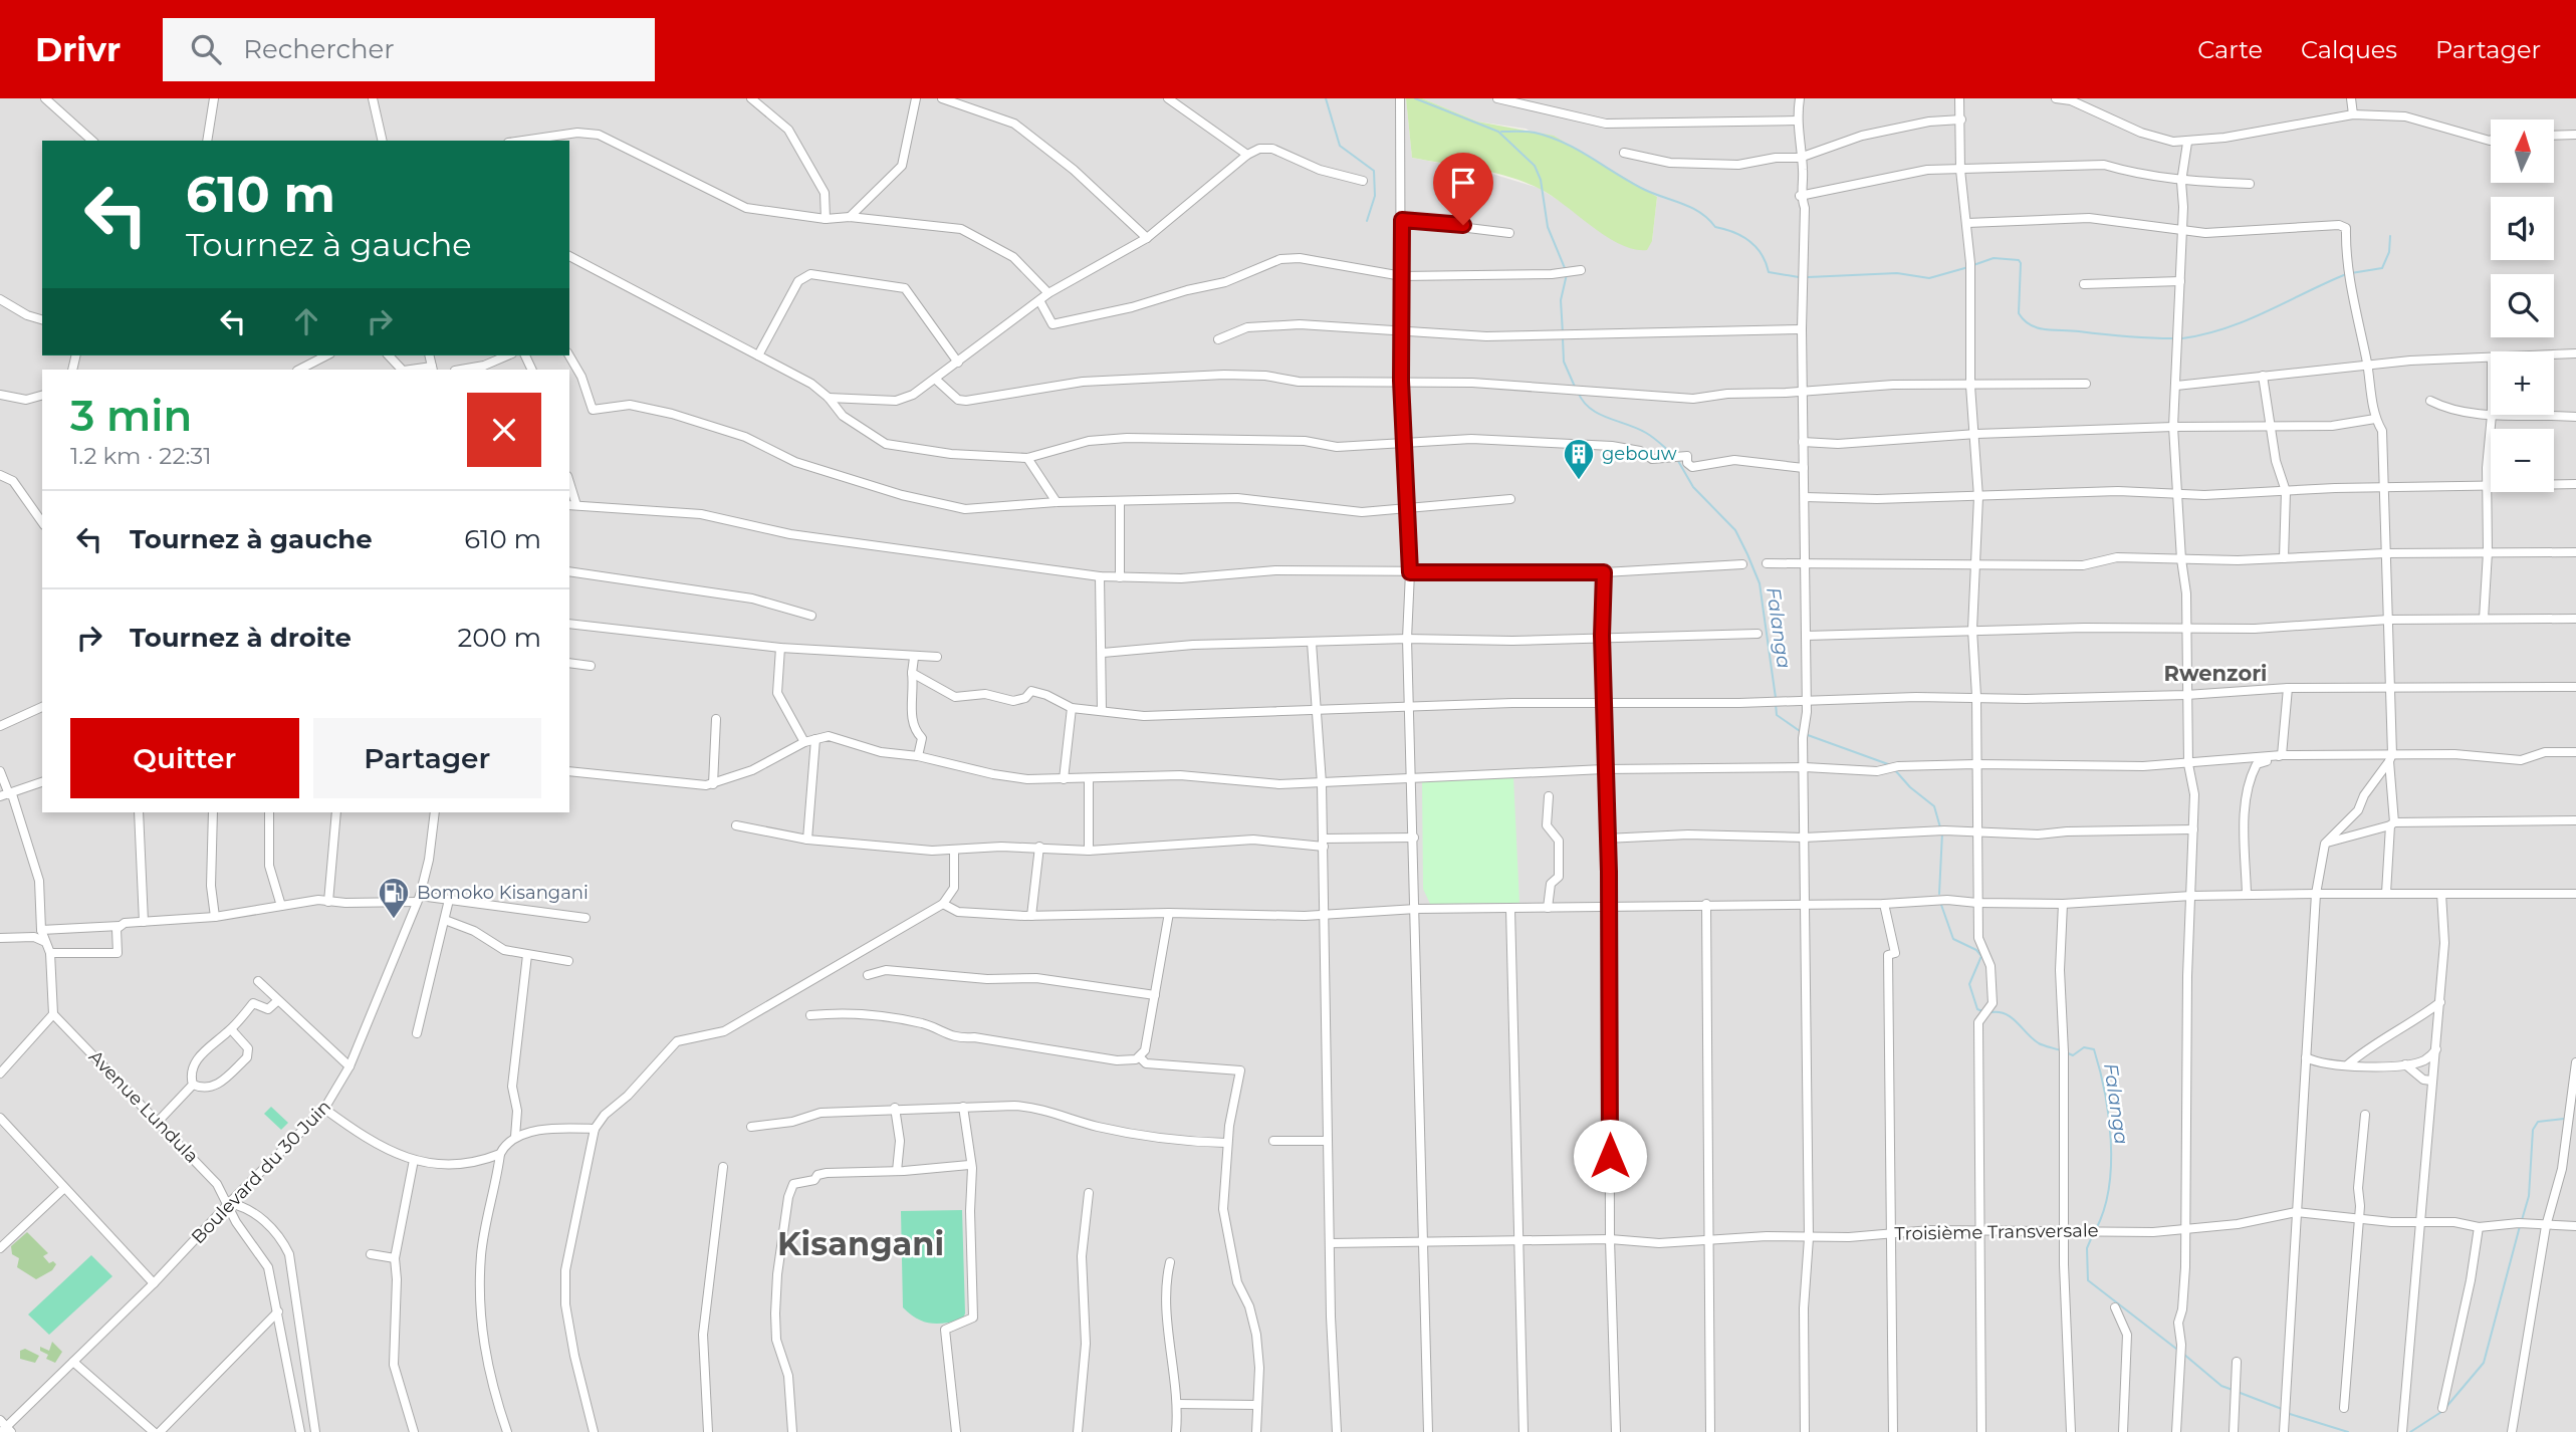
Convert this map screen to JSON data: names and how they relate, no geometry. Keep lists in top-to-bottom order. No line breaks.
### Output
{"streets":{"street":["Avenue Lundula","Boulevard du 30 Juin","Troisième Transversale"]},"crossings":[["Avenue Lundula","Boulevard du 30 Juin"]],"districts":["Rwenzori","Kisangani"],"water":["Falanga"],"places":{"building":["gebouw"],"fuel station":["Bomoko Kisangani"]},"north":"top","page":{"header":"Drivr","search":"Rechercher","nav":["Carte","Calques","Partager"],"map_buttons":["+","−"],"turn":["610 m","Tournez à gauche"],"heading":["3 min","1.2 km · 22:31"],"list":[{"name":"Tournez à gauche","value":"610 m"},{"name":"Tournez à droite","value":"200 m"}],"buttons":["Quitter","Partager"]}}
